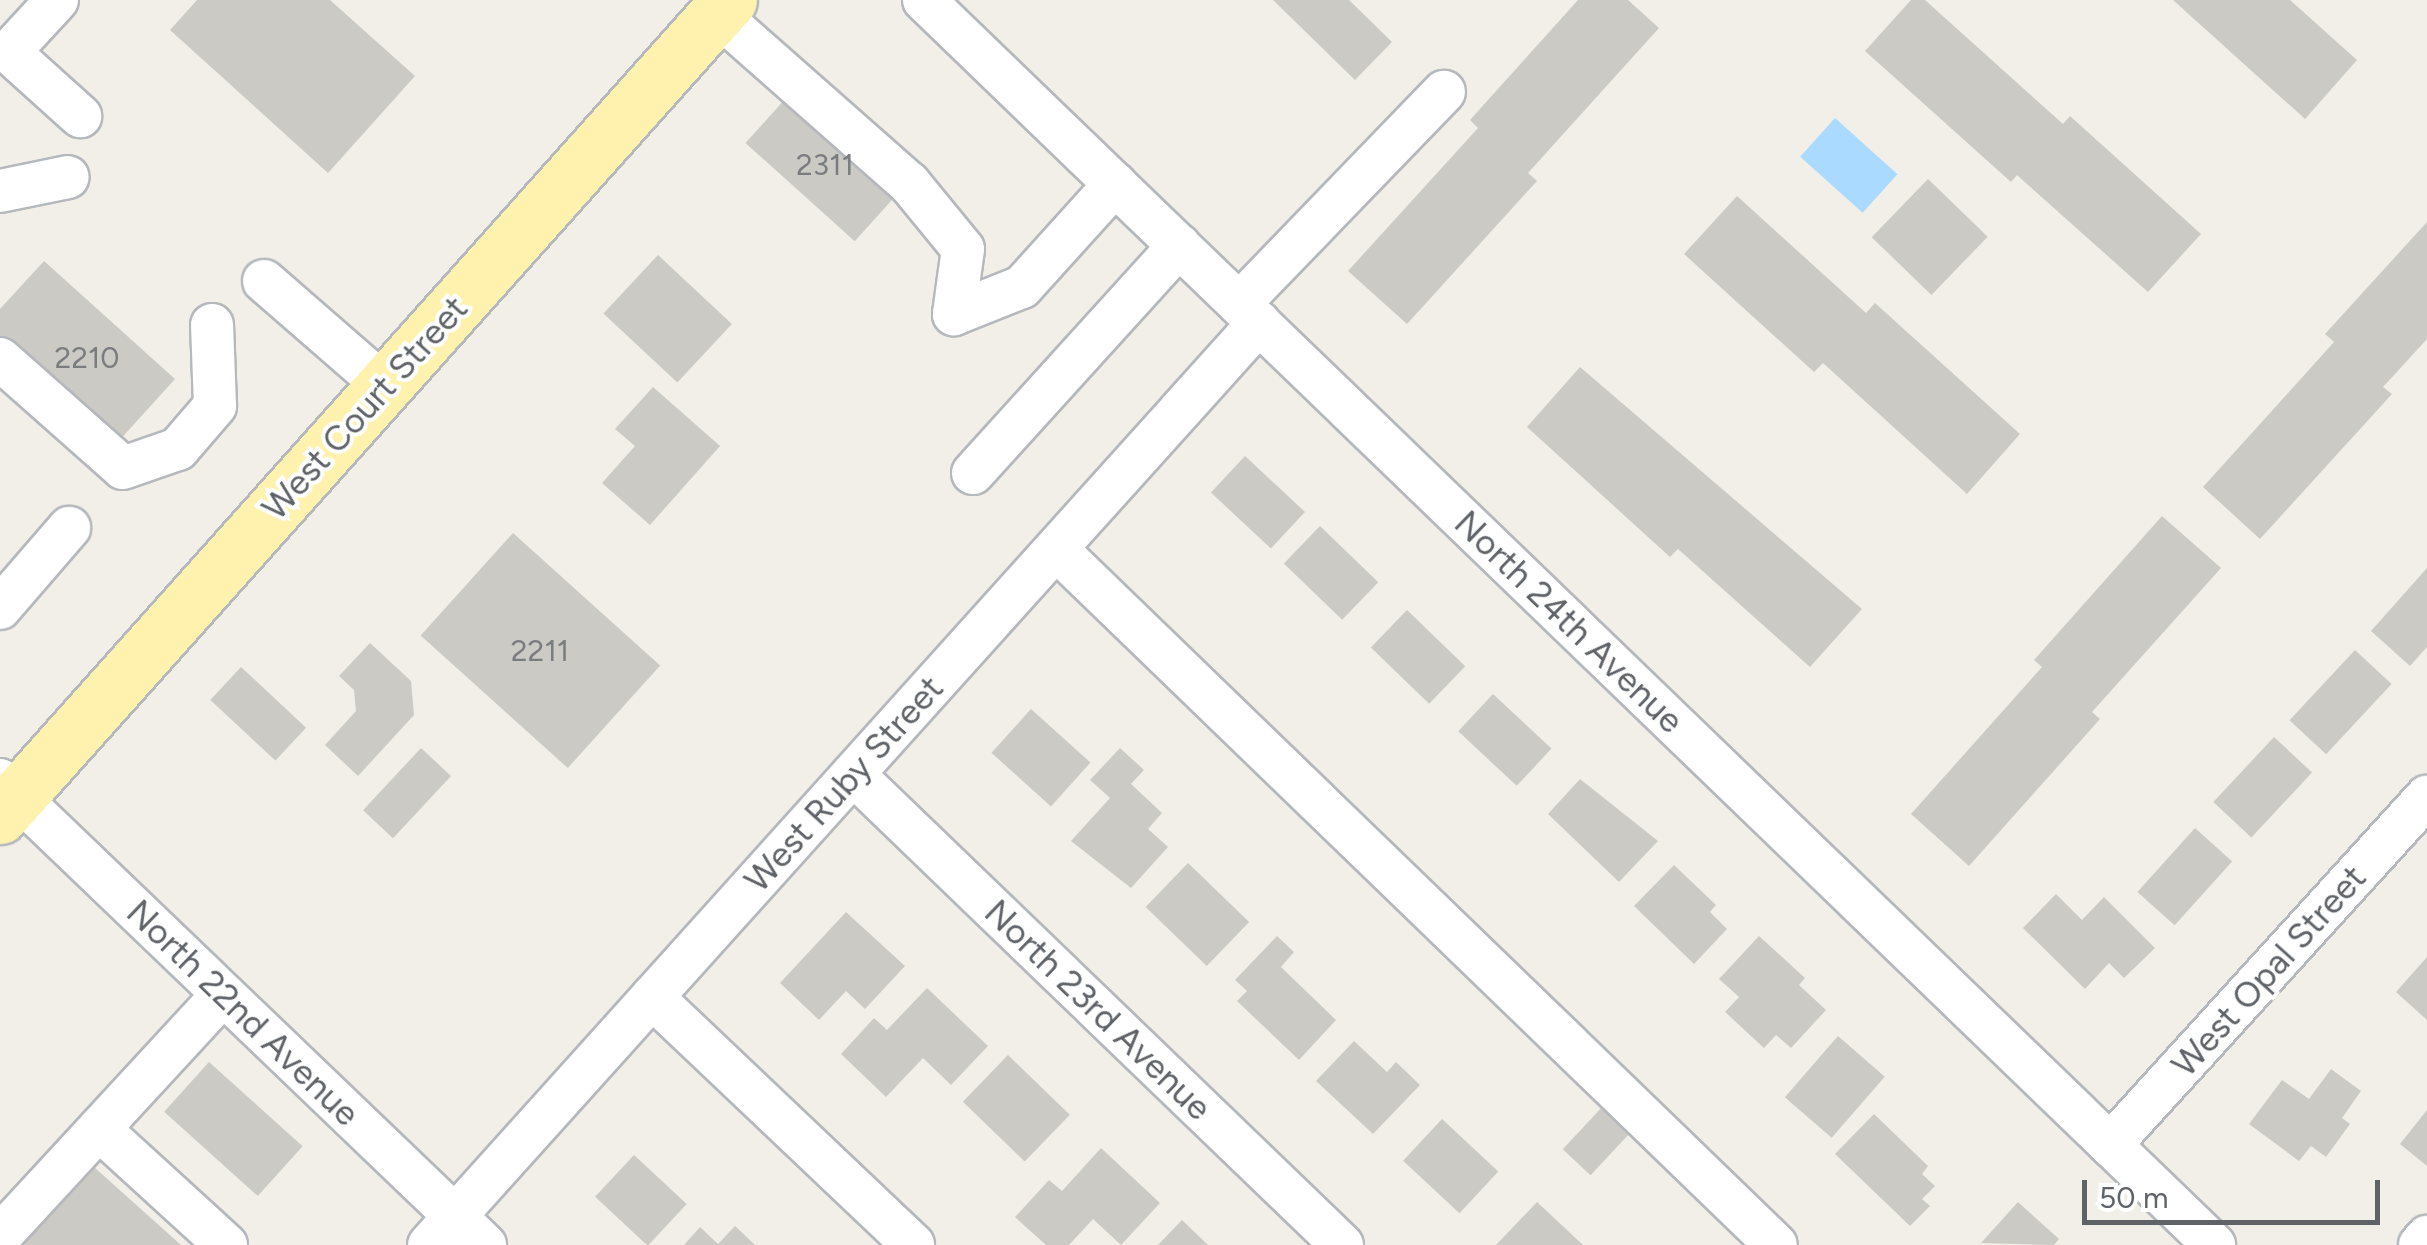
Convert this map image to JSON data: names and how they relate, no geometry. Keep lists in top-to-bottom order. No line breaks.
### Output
{"streets":{"main road":["West Court Street"],"street":["North 24th Avenue","West Ruby Street","West Opal Street","North 23rd Avenue","North 22nd Avenue"]},"crossings":[["West Court Street","North 22nd Avenue"],["North 24th Avenue","West Ruby Street"],["North 24th Avenue","West Opal Street"],["West Ruby Street","North 23rd Avenue"],["West Ruby Street","North 22nd Avenue"]],"house_numbers":["2311","2210","2211"],"scale_bar":"50 m"}
